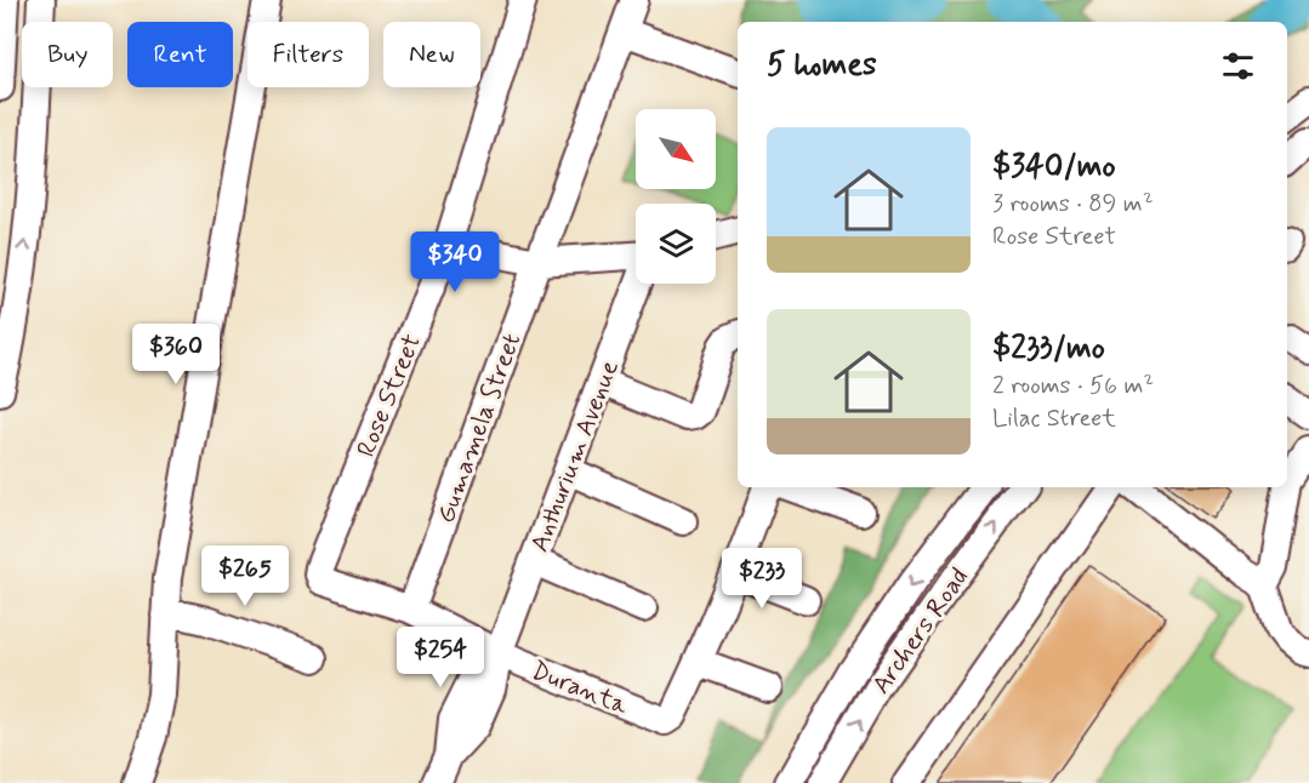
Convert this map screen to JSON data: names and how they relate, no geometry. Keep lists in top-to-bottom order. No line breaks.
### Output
{"streets":{"street":["Rose Street","Gumamela Street","Anthurium Avenue","Archers Road","Duranta"]},"crossings":[["Rose Street","Duranta"],["Gumamela Street","Duranta"],["Anthurium Avenue","Duranta"]],"north":"bottom right","page":{"chip":["Buy","Rent","Filters","New"],"heading":"5 homes","list":[{"name":"$340/mo","note":"3 rooms · 89 m² · Rose Street"},{"name":"$233/mo","note":"2 rooms · 56 m² · Lilac Street"}],"price":["$340","$360","$265","$233","$254"]}}
